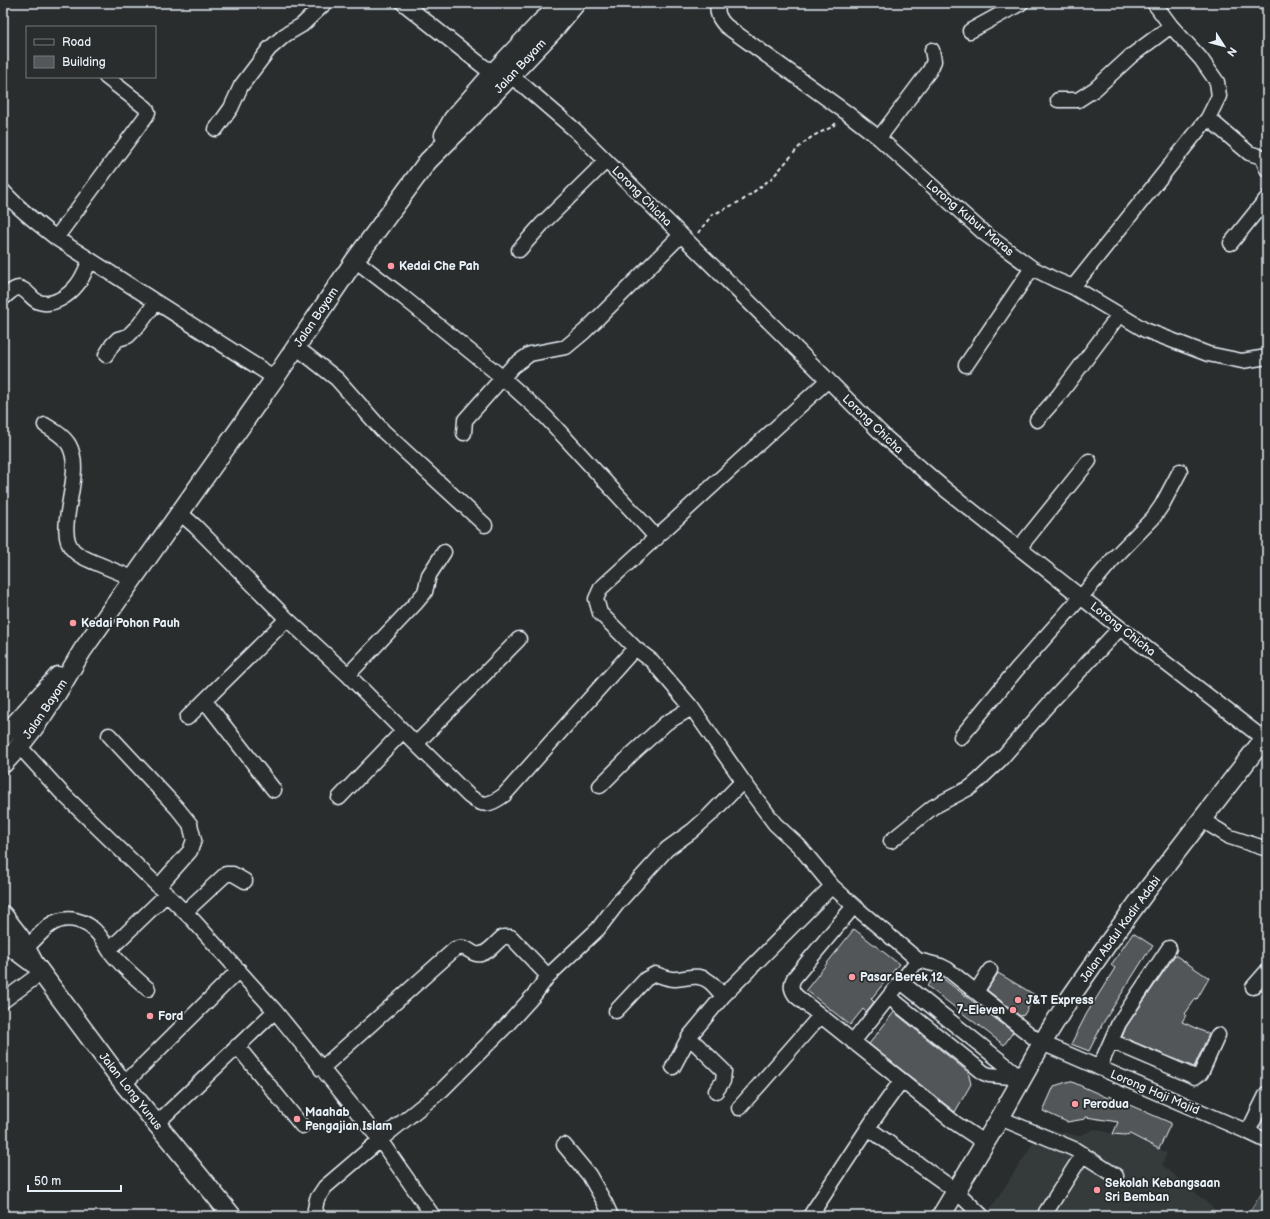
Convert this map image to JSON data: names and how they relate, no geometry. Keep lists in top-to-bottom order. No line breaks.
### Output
{"streets":{"main road":["Jalan Bayam","Jalan Abdul Kadir Adabi","Jalan Long Yunus"],"street":["Lorong Chicha","Lorong Kubur Maras","Lorong Haji Majid"]},"crossings":[["Jalan Bayam","Lorong Chicha"],["Lorong Chicha","Jalan Abdul Kadir Adabi"],["Jalan Abdul Kadir Adabi","Lorong Haji Majid"]],"places":["Kedai Che Pah","Kedai Pohon Pauh","Pasar Berek 12","J&T Express","7-Eleven","Ford","Perodua","Maahab Pengajian Islam","Sekolah Kebangsaan Sri Bemban"],"legend":["Road","Building"],"scale_bar":"50 m","north":"bottom right"}
